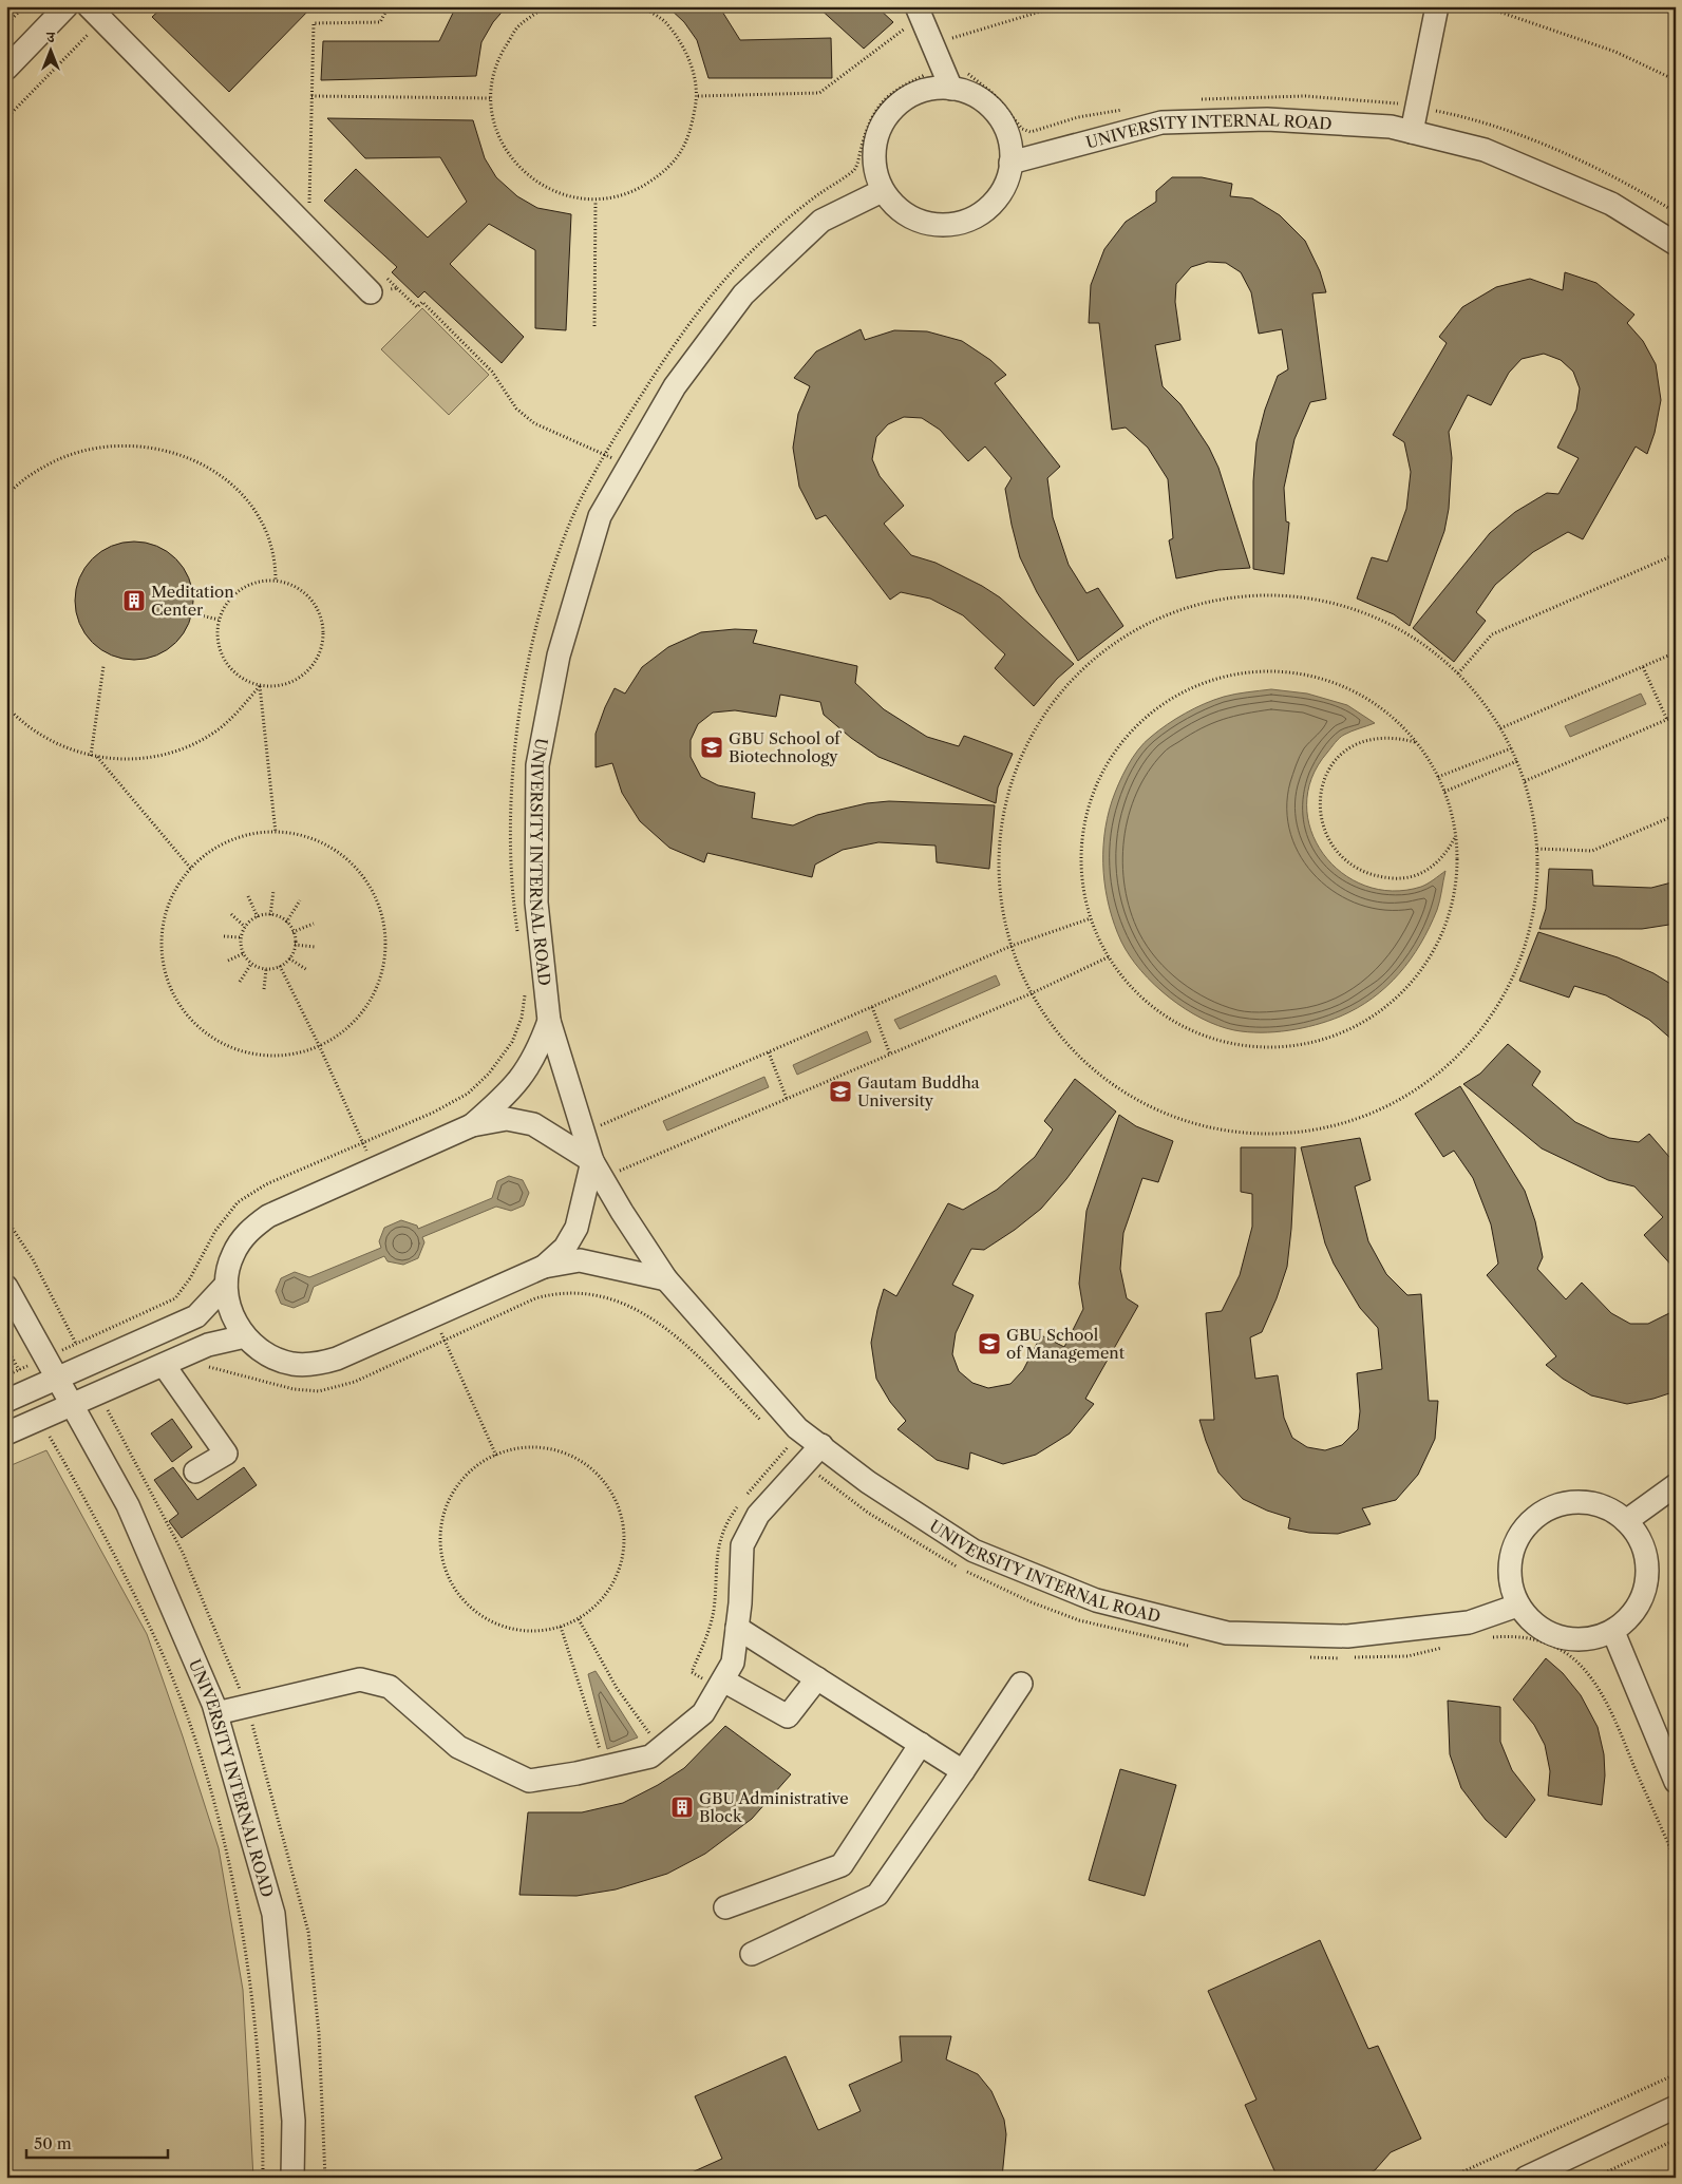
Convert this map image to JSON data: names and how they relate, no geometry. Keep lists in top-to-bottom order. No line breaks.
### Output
{"streets":{"lane":["UNIVERSITY INTERNAL ROAD"]},"places":{"building":["Meditation Center","GBU Administrative Block"],"school or university":["GBU School of Biotechnology","Gautam Buddha University","GBU School of Management"]},"scale_bar":"50 m","north":"top"}
